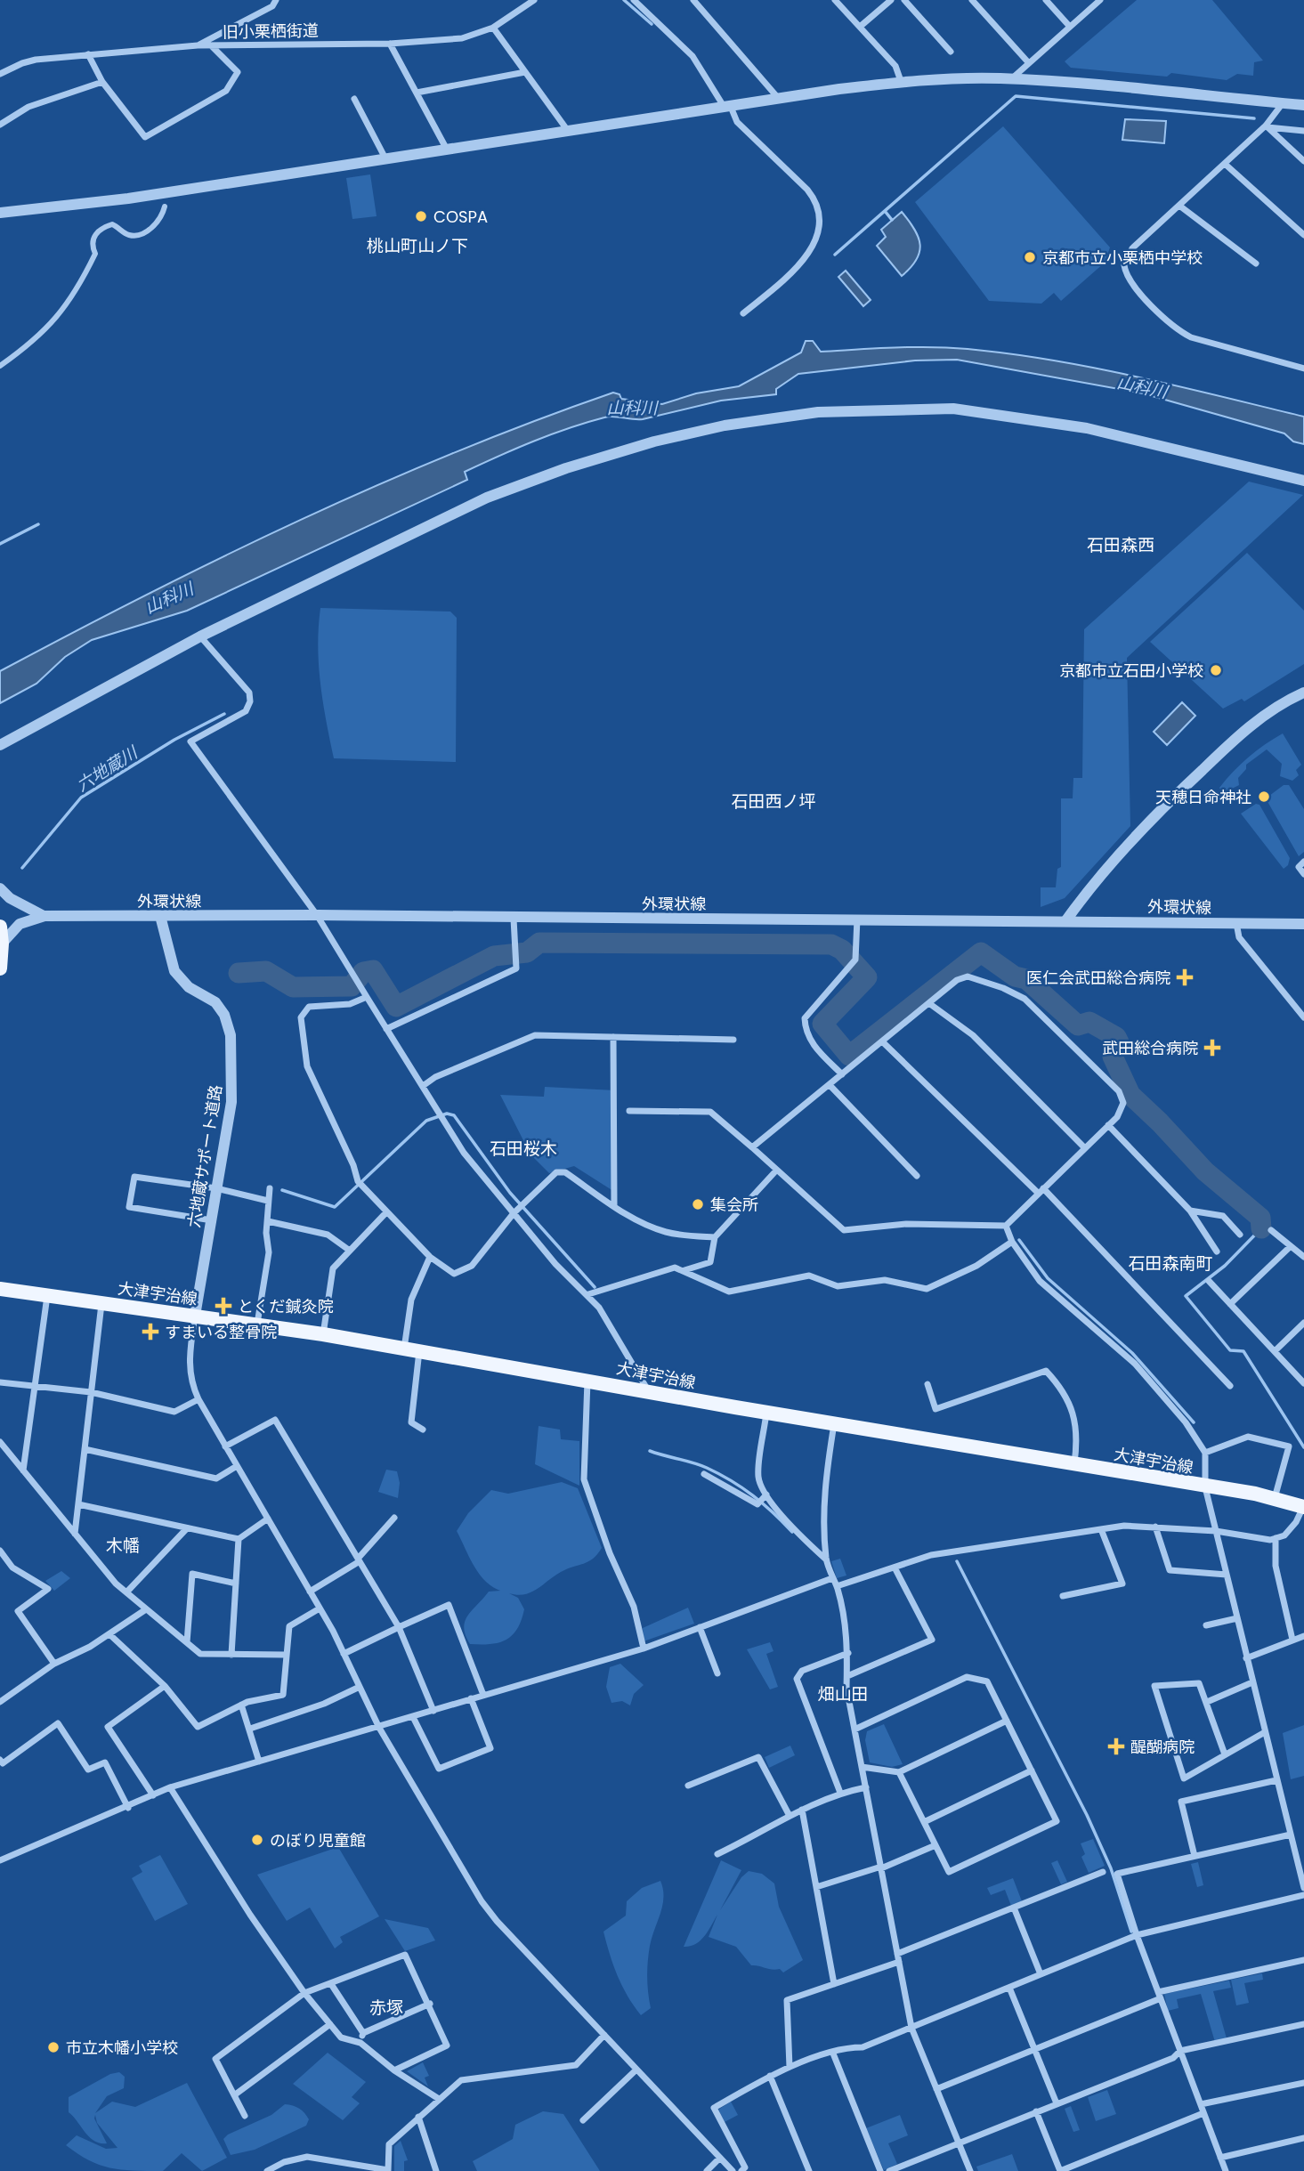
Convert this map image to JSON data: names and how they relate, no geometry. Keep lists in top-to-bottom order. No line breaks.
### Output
{"streets":{"main road":["大津宇治線"],"street":["旧小栗栖街道","外環状線","六地蔵サポート道路"]},"crossings":[["外環状線","六地蔵サポート道路"],["六地蔵サポート道路","大津宇治線"]],"districts":["桃山町山ノ下","石田森西","石田西ノ坪","石田桜木","石田森南町","木幡","畑山田","赤塚"],"water":["山科川","六地蔵川"],"places":{"other":["COSPA","京都市立小栗栖中学校","京都市立石田小学校","天穂日命神社","集会所","のぼり児童館","市立木幡小学校"],"health":["医仁会武田総合病院","武田総合病院","とくだ鍼灸院","すまいる整骨院","醍醐病院"]}}
